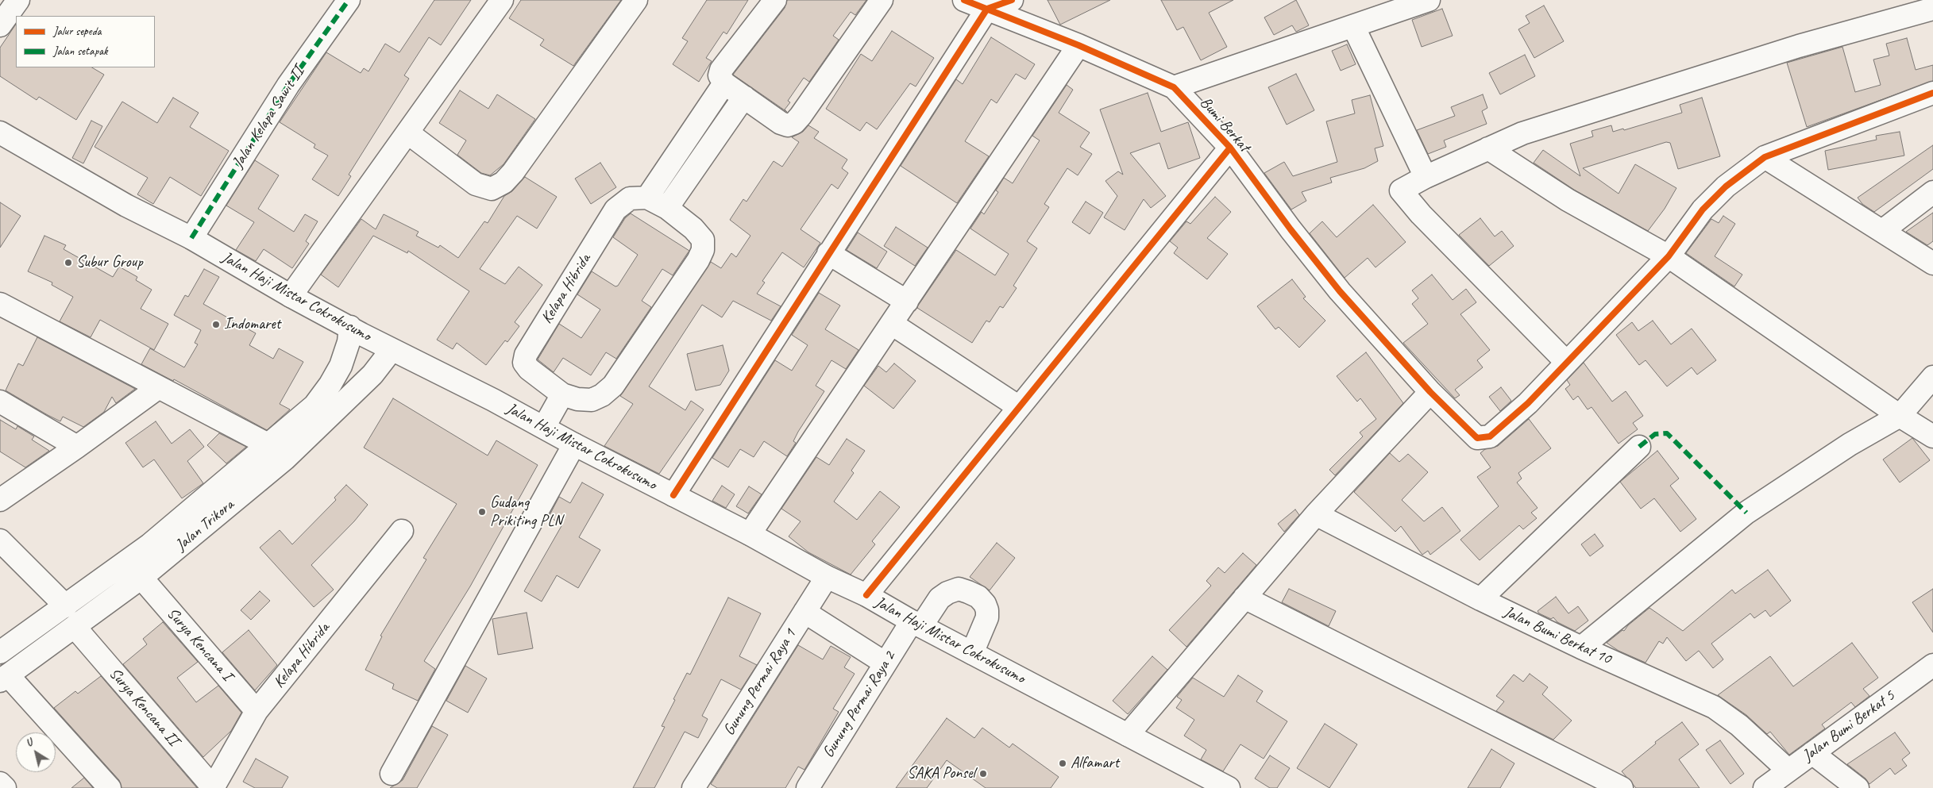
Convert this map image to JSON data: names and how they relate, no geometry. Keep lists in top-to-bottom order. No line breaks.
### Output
{"streets":{"street":["Jalan Kelapa Sawit II","Bumi Berkat","Kelapa Hibrida","Jalan Haji Mistar Cokrokusumo","Jalan Trikora","Jalan Bumi Berkat 10","Surya Kencana I","Gunung Permai Raya 1","Gunung Permai Raya 2","Surya Kencana II","Jalan Bumi Berkat 5"]},"crossings":[["Jalan Kelapa Sawit II","Jalan Haji Mistar Cokrokusumo"],["Kelapa Hibrida","Surya Kencana I"],["Kelapa Hibrida","Surya Kencana II"],["Jalan Haji Mistar Cokrokusumo","Jalan Trikora"],["Jalan Haji Mistar Cokrokusumo","Gunung Permai Raya 1"],["Jalan Haji Mistar Cokrokusumo","Gunung Permai Raya 2"],["Jalan Trikora","Surya Kencana I"],["Jalan Trikora","Surya Kencana II"],["Jalan Bumi Berkat 10","Jalan Bumi Berkat 5"]],"places":["Subur Group","Indomaret","Gudang Prikiting PLN","Alfamart","SAKA Ponsel"],"legend":["Jalur sepeda","Jalan setapak"],"north":"top left"}
